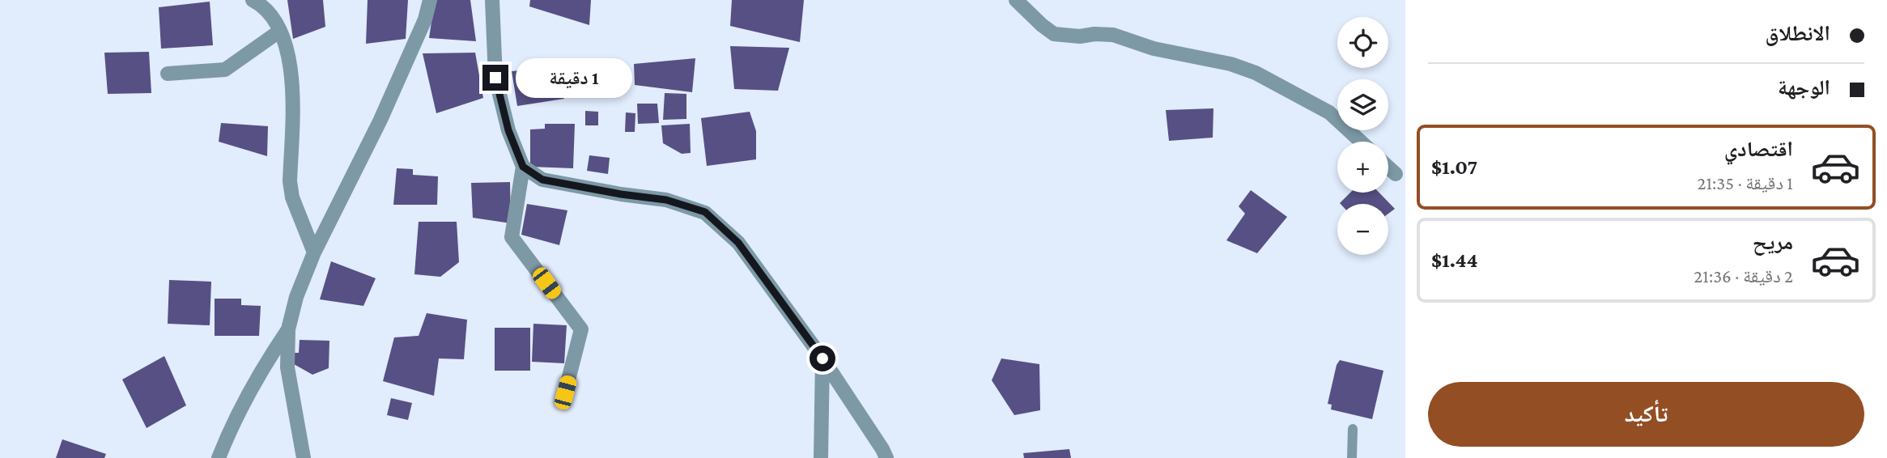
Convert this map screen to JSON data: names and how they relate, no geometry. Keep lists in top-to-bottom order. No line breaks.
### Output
{"page":{"banner":["الانطلاق","الوجهة"],"map_buttons":["+","−"],"bubble":"1 دقيقة","list":[{"name":"اقتصادي","note":"1 دقيقة · 21:35","value":"$1.07"},{"name":"مريح","note":"2 دقيقة · 21:36","value":"$1.44"}],"buttons":"تأكيد"}}
